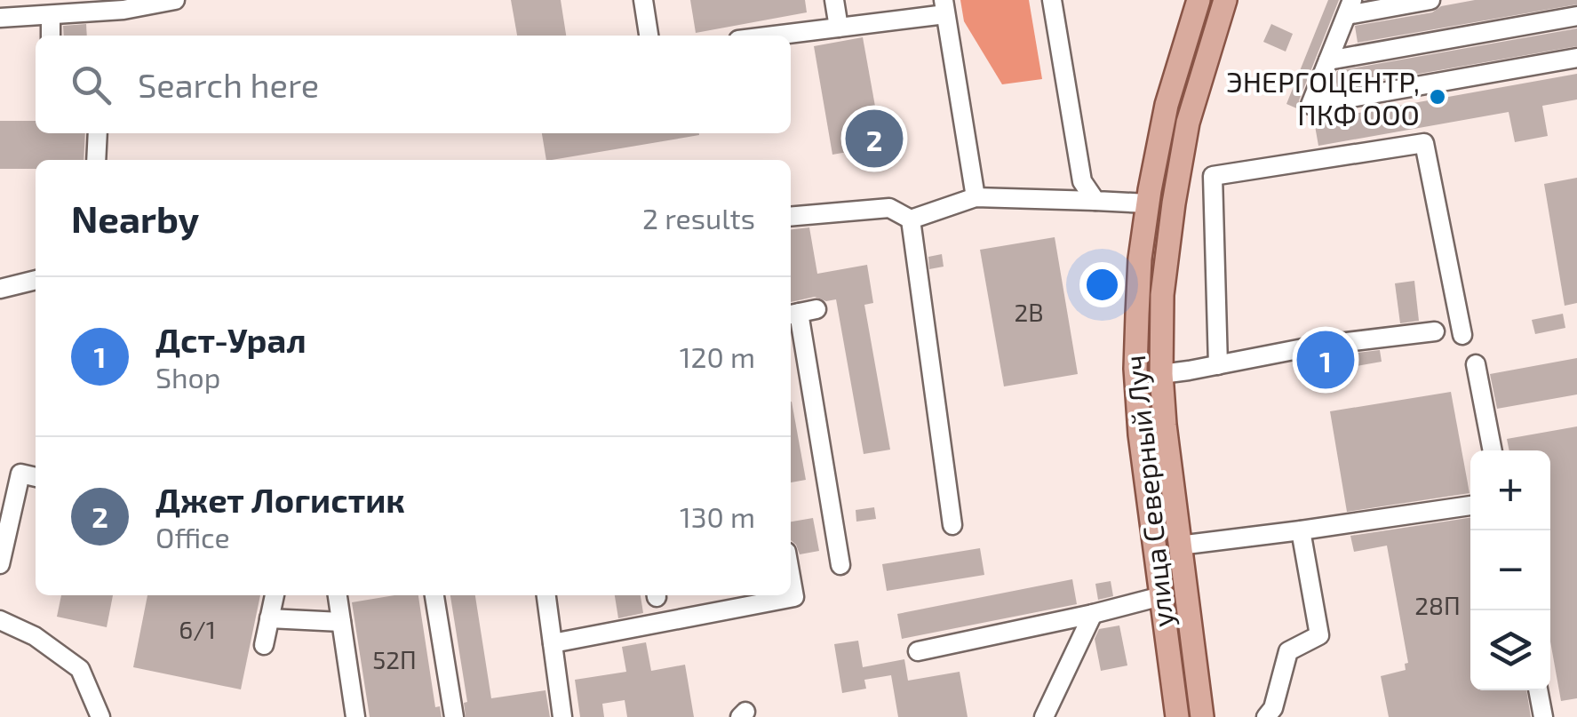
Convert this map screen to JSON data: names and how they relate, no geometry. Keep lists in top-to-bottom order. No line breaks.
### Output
{"streets":{"main road":["улица Северный Луч"]},"places":["ЭНЕРГОЦЕНТР, ПКФ ООО"],"house_numbers":["2В","28П","6/1","52П"],"page":{"search":"Search here","pins":["2","1"],"heading":["Nearby","2 results"],"list":[{"mark":"1","name":"Дст-Урал","note":"Shop","value":"120 m"},{"mark":"2","name":"Джет Логистик","note":"Office","value":"130 m"}],"map_buttons":["+","−"]}}
